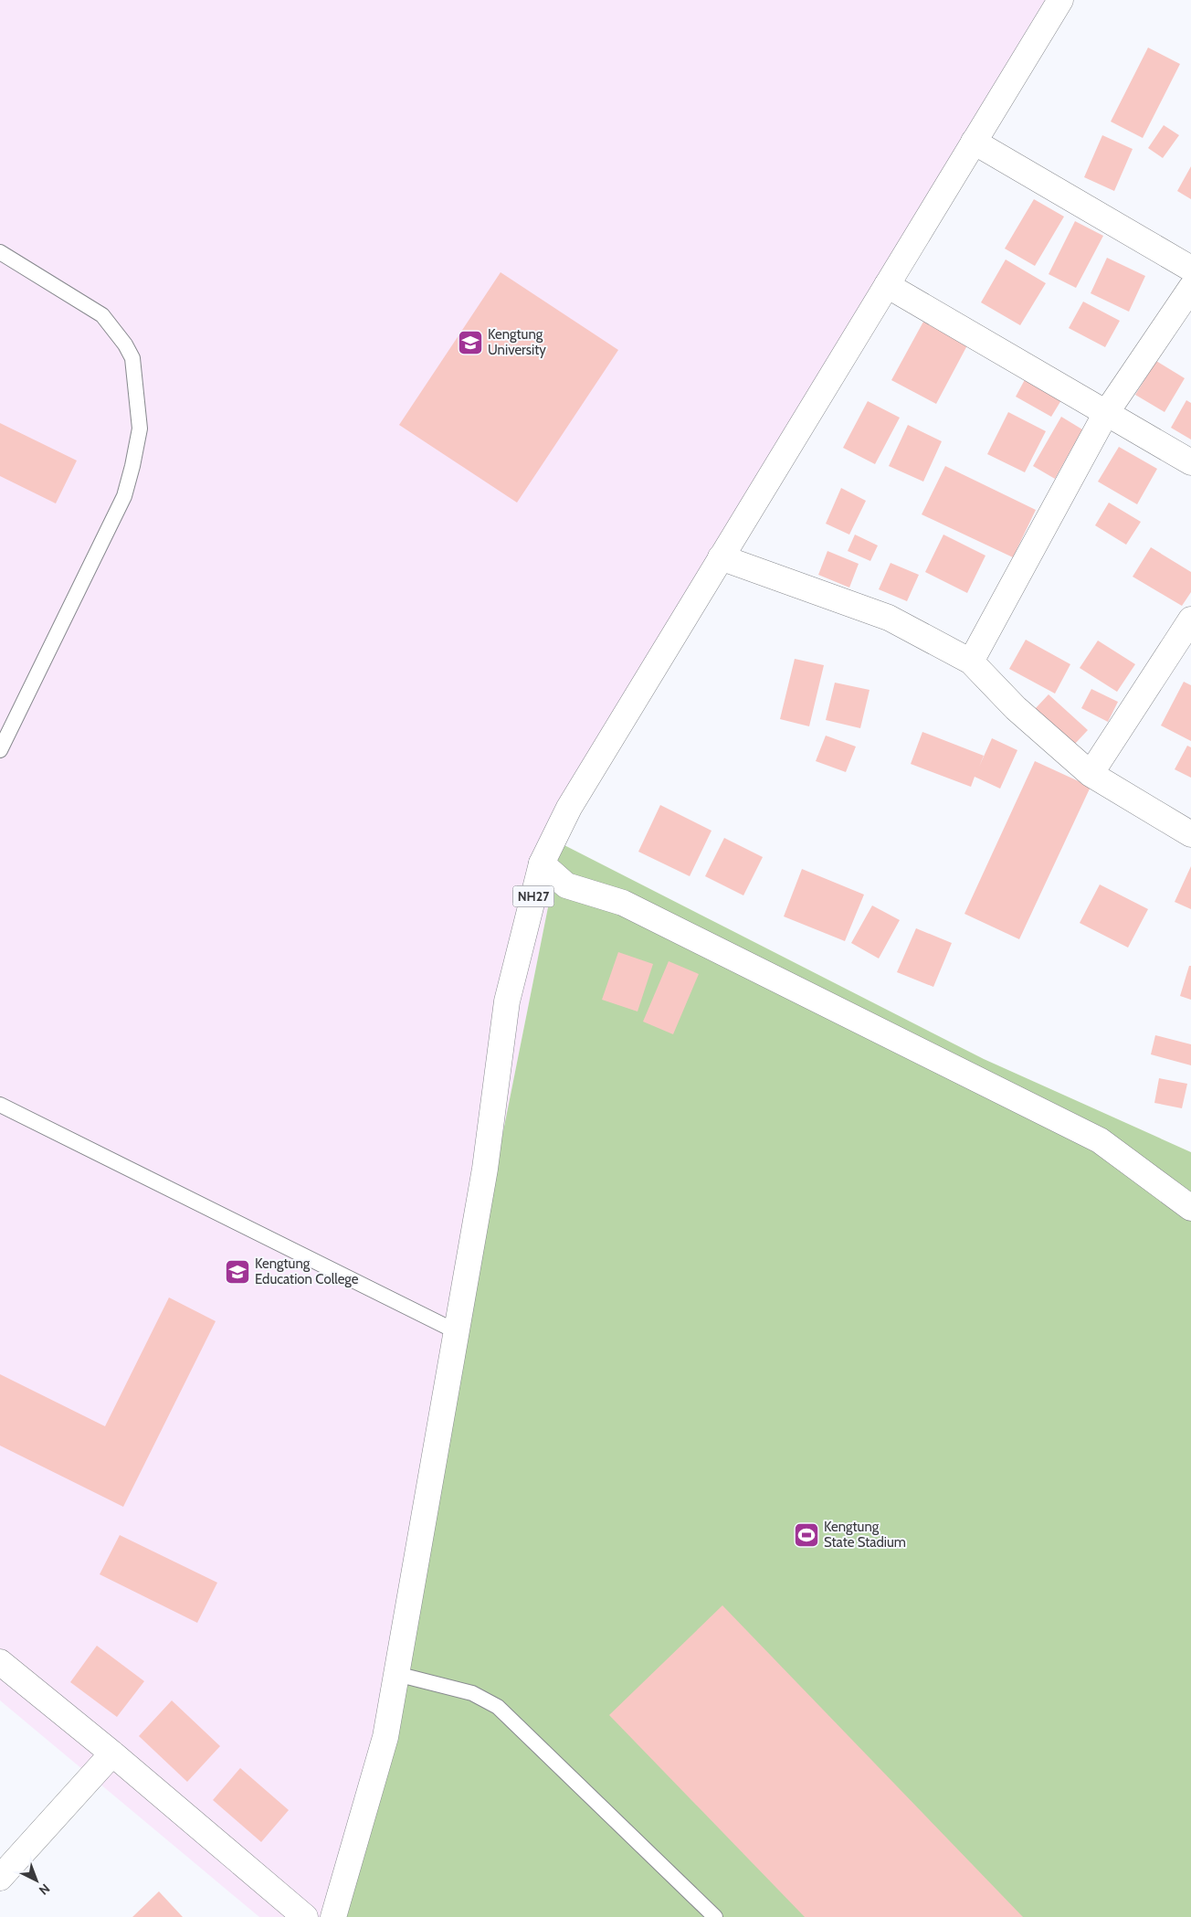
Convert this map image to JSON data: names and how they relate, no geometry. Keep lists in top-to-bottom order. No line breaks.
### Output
{"streets":{"main road":["NH27"]},"places":{"school or university":["Kengtung University","Kengtung Education College"],"sports":["Kengtung State Stadium"]},"north":"bottom right"}
